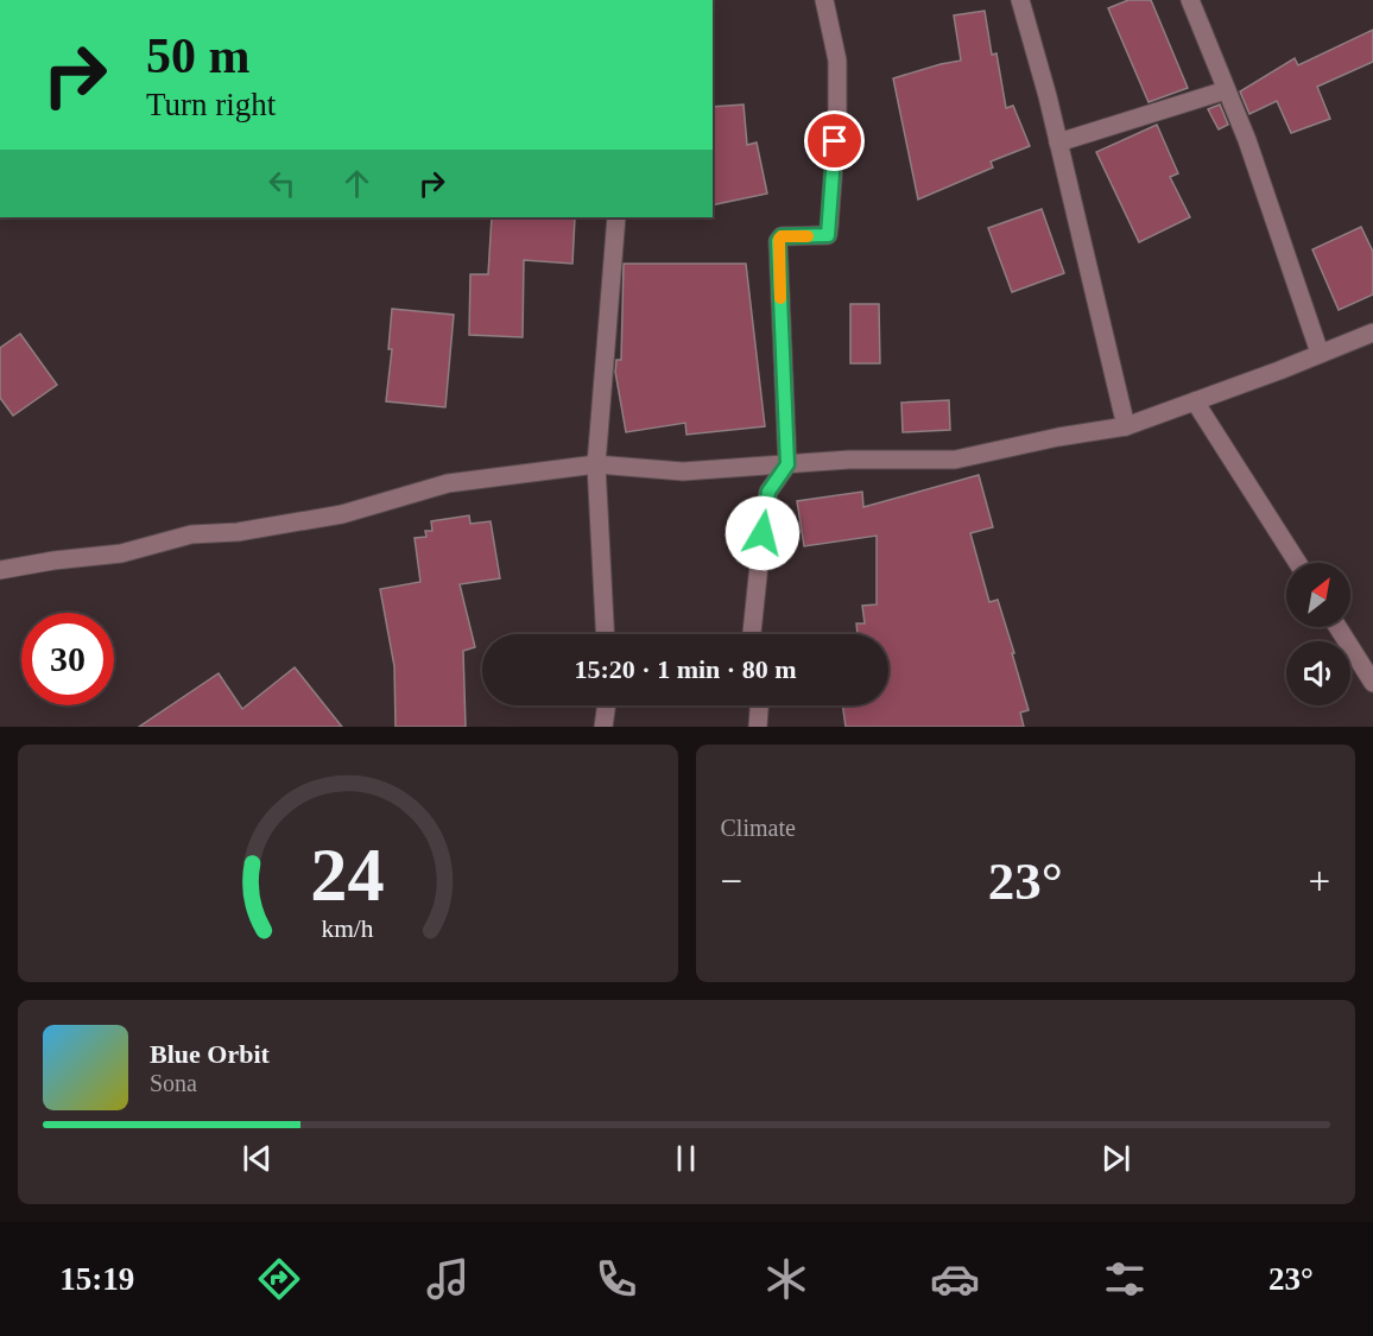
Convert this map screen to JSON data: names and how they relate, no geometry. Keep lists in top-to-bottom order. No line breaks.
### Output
{"north":"top right","page":{"turn":["50 m","Turn right"],"limit":"30","trip":"15:20 · 1 min · 80 m","tile":"Climate","heat":["−","23°","+"],"song":["Blue Orbit","Sona"],"tabs":["15:19","23°"],"gauge":["24","km/h"]}}
